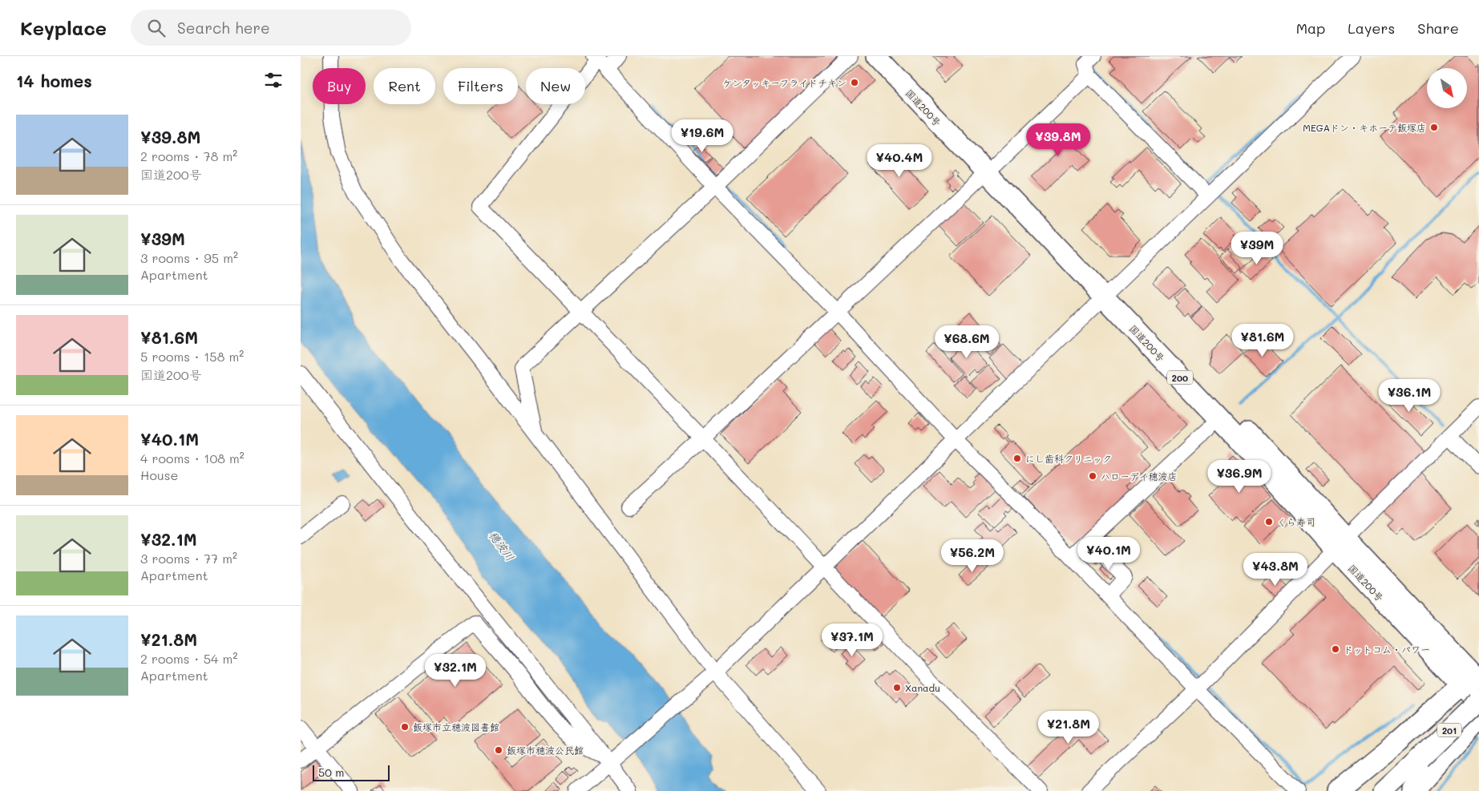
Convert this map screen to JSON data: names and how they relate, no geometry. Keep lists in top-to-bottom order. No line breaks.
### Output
{"streets":{"highway":["国道200号","200","201"]},"crossings":[["国道200号","201"]],"water":["穂波川"],"places":["ケンタッキーフライドチキン","MEGAドン・キホーテ飯塚店","にし歯科クリニック","ハローデイ穂波店","くら寿司","ドットコム・パワー","Xanadu","飯塚市立穂波図書館","飯塚市穂波公民館"],"scale_bar":"50 m","north":"bottom right","page":{"header":"Keyplace","search":"Search here","nav":["Map","Layers","Share"],"heading":"14 homes","chip":["Buy","Rent","Filters","New"],"list":[{"name":"¥39.8M","note":"2 rooms · 78 m² · 国道200号"},{"name":"¥39M","note":"3 rooms · 95 m² · Apartment"},{"name":"¥81.6M","note":"5 rooms · 158 m² · 国道200号"},{"name":"¥40.1M","note":"4 rooms · 108 m² · House"},{"name":"¥32.1M","note":"3 rooms · 77 m² · Apartment"},{"name":"¥21.8M","note":"2 rooms · 54 m² · Apartment"}],"price":["¥19.6M","¥39.8M","¥40.4M","¥39M","¥81.6M","¥68.6M","¥36.1M","¥36.9M","¥40.1M","¥56.2M","¥43.8M","¥37.1M","¥32.1M","¥21.8M"],"scale":"50 m"}}
